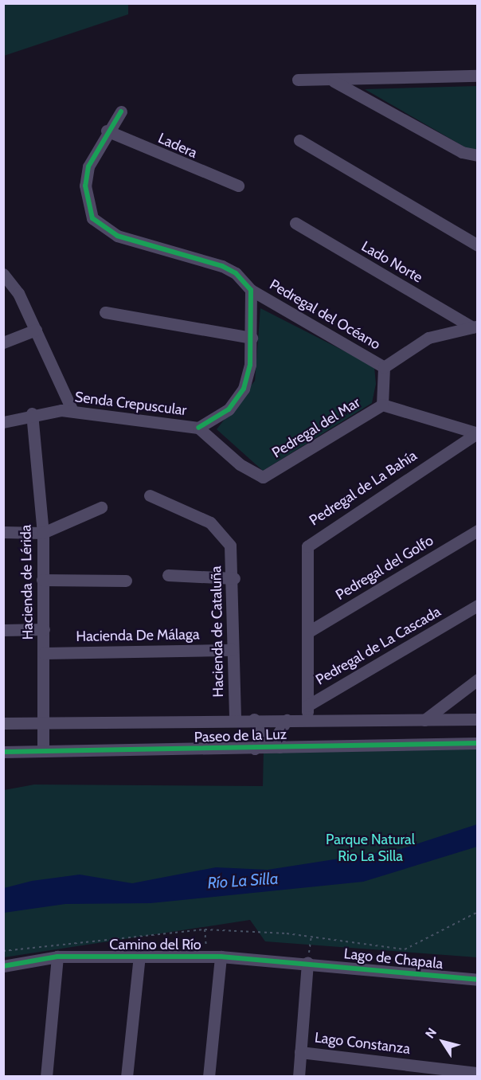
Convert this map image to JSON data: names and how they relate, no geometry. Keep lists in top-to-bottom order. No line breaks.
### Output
{"streets":{"street":["Ladera","Lado Norte","Pedregal del Océano","Senda Crepuscular","Pedregal del Mar","Pedregal de La Bahía","Pedregal del Golfo","Hacienda de Lérida","Hacienda de Cataluña","Hacienda De Málaga","Pedregal de La Cascada","Paseo de la Luz","Camino del Río","Lago de Chapala","Lago Constanza"]},"crossings":[["Ladera","Pedregal del Océano"],["Pedregal del Océano","Senda Crepuscular"],["Senda Crepuscular","Pedregal del Mar"],["Senda Crepuscular","Hacienda de Lérida"],["Pedregal de La Bahía","Pedregal del Golfo"],["Pedregal de La Bahía","Pedregal de La Cascada"],["Hacienda de Lérida","Hacienda De Málaga"],["Hacienda de Lérida","Paseo de la Luz"],["Hacienda de Cataluña","Hacienda De Málaga"],["Hacienda de Cataluña","Paseo de la Luz"],["Camino del Río","Lago de Chapala"]],"water":["Río La Silla"],"parks":["Parque Natural Rio La Silla"],"north":"top left"}
